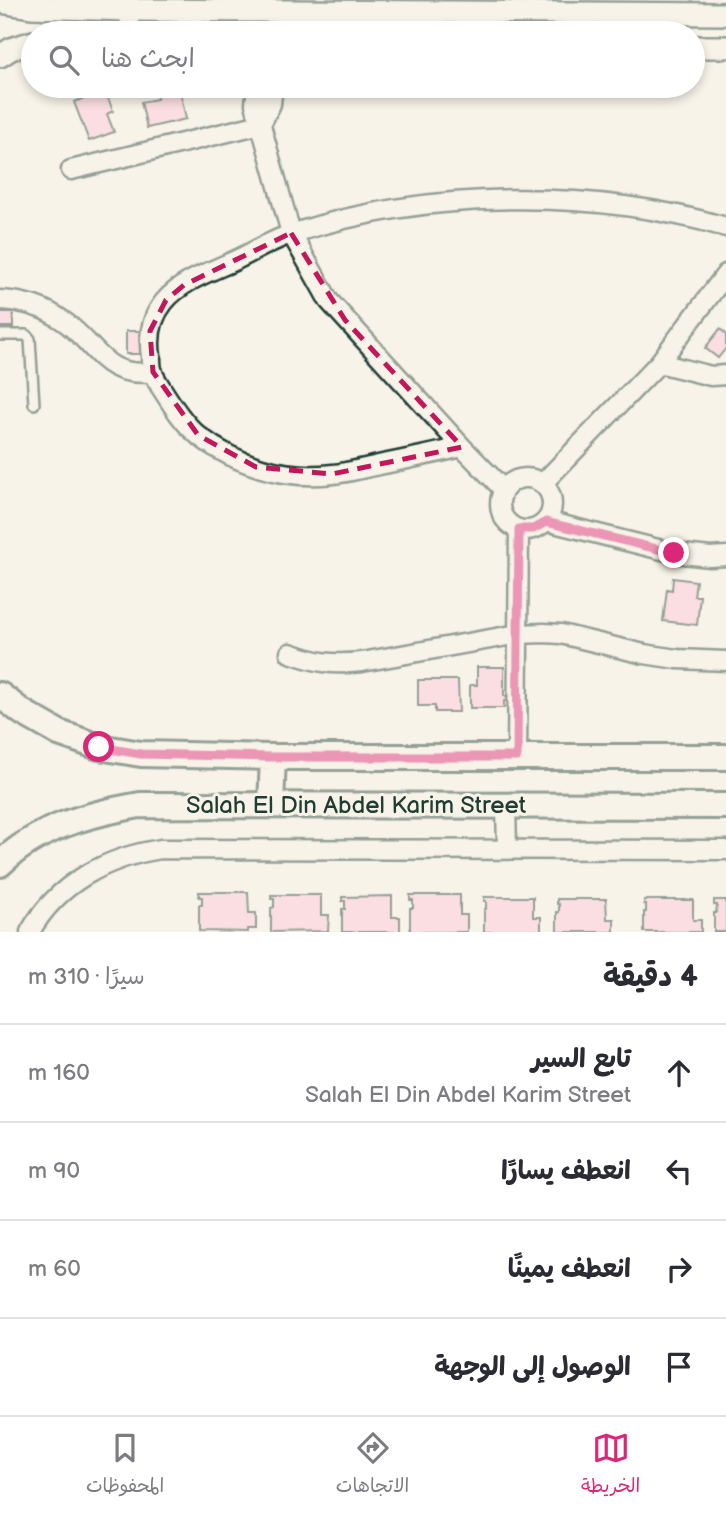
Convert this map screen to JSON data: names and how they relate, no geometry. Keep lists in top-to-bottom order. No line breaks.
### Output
{"streets":{"main road":["Salah El Din Abdel Karim Street"]},"page":{"search":"ابحث هنا","heading":["4 دقيقة","سيرًا · 310 m"],"list":[["تابع السير","Salah El Din Abdel Karim Street","160 m"],["انعطف يسارًا","90 m"],["انعطف يمينًا","60 m"],"الوصول إلى الوجهة"],"nav":["الخريطة","الاتجاهات","المحفوظات"]}}
